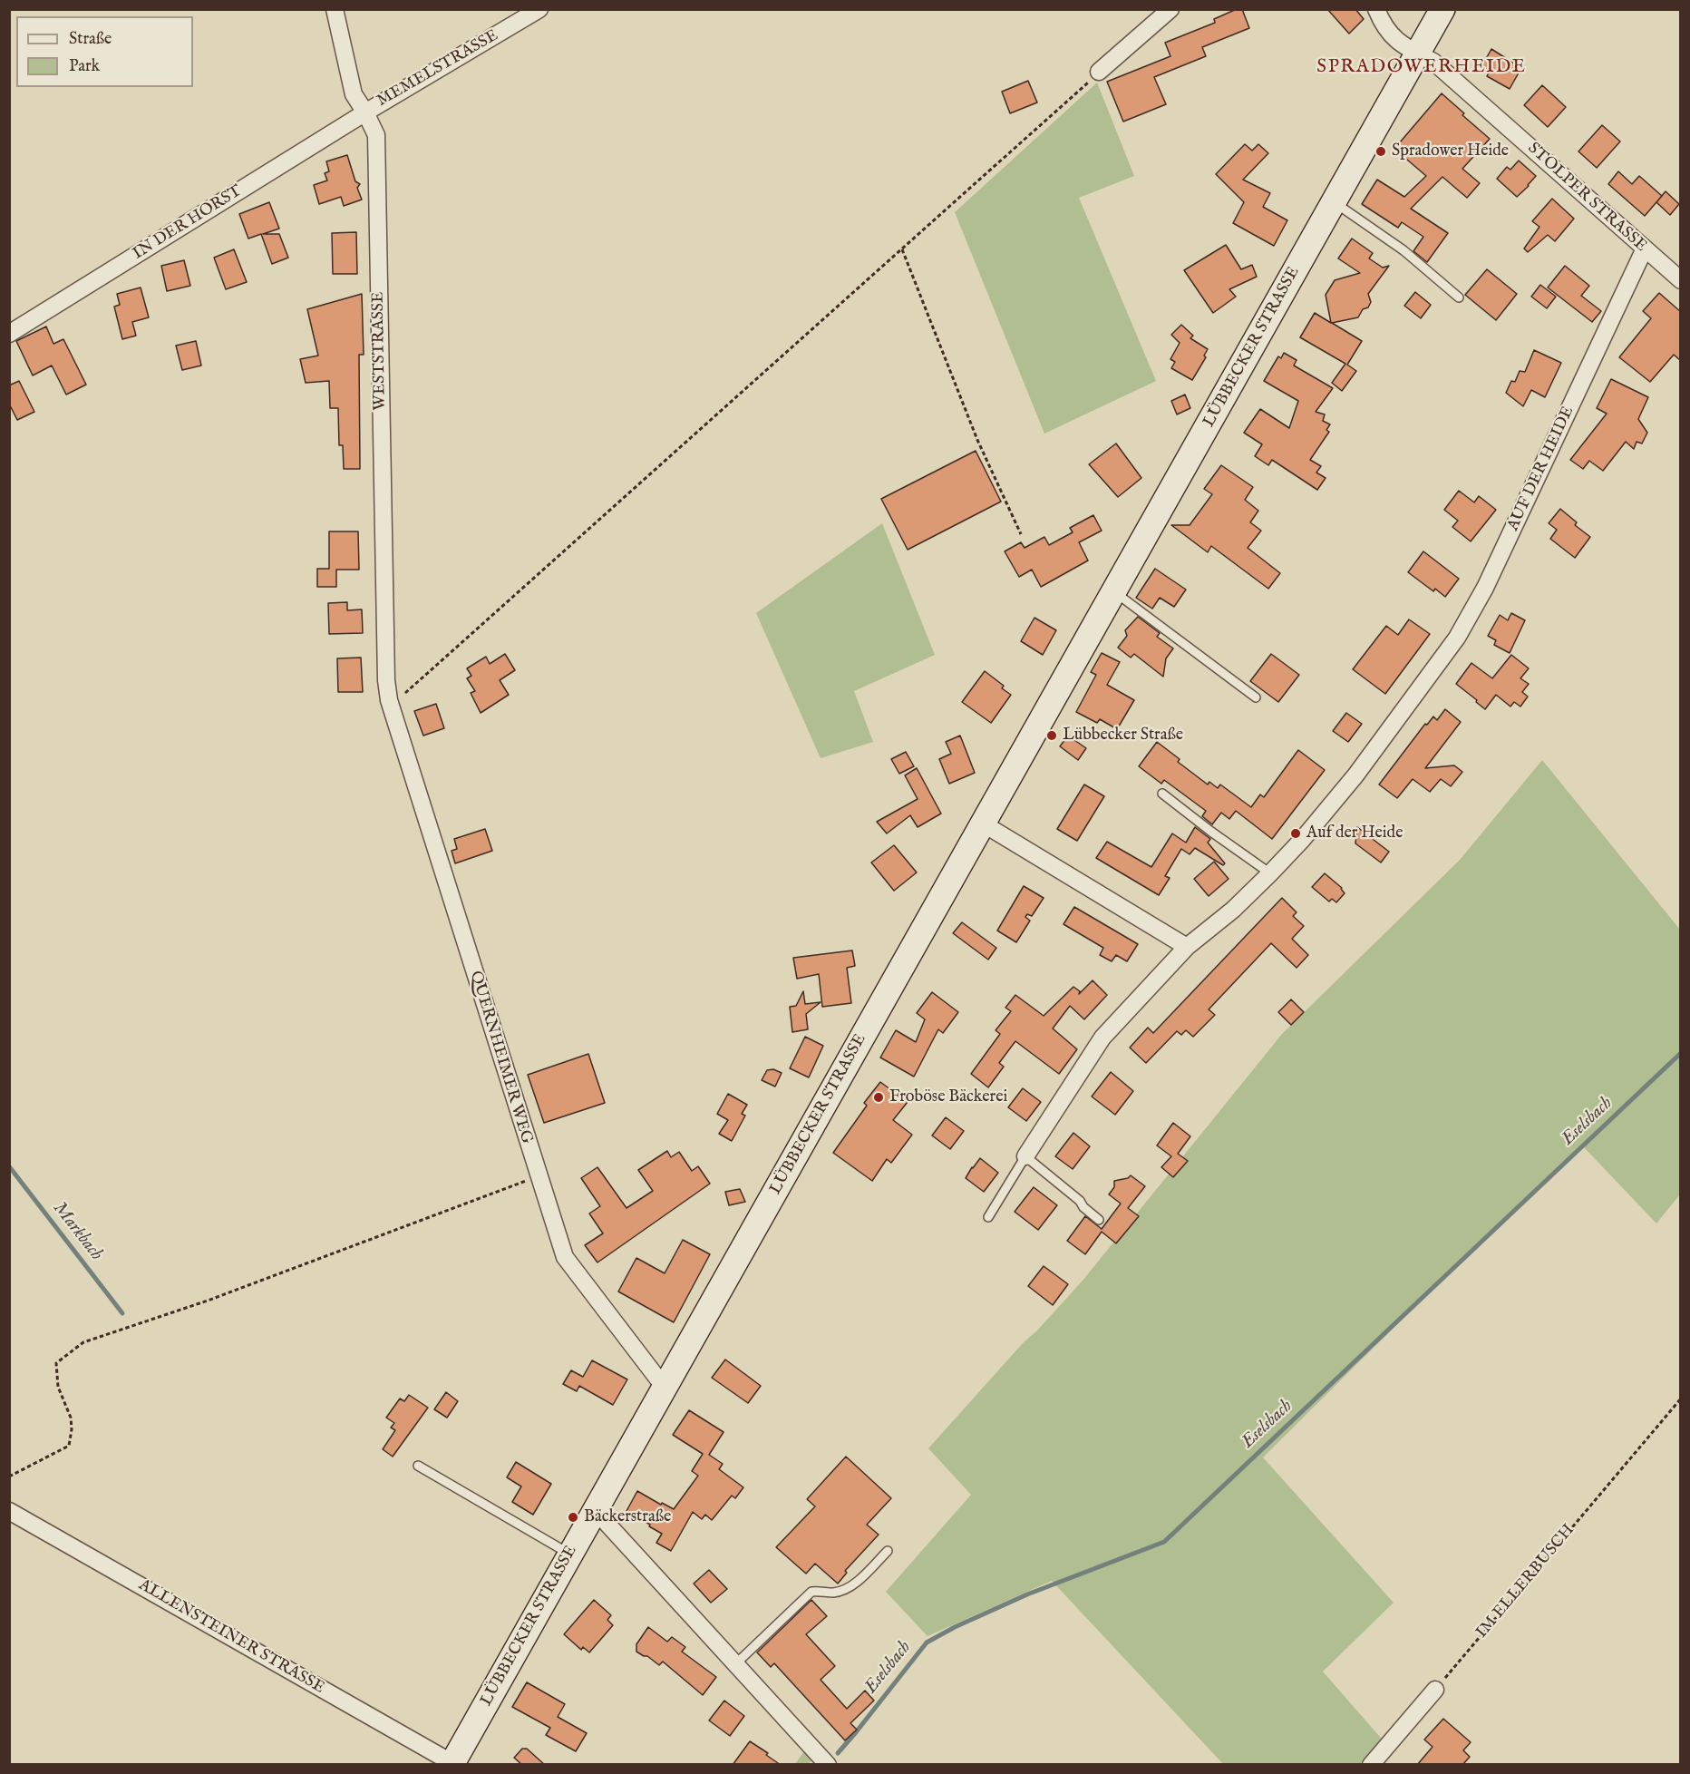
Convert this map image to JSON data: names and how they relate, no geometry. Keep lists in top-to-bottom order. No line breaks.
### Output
{"streets":{"main road":["LÜBBECKER STRASSE"],"street":["MEMELSTRASSE","STOLPER STRASSE","IN DER HORST","WESTSTRASSE","AUF DER HEIDE","QUERNHEIMER WEG","ALLENSTEINER STRASSE"],"path":["IM ELLERBUSCH"]},"crossings":[["MEMELSTRASSE","IN DER HORST"],["MEMELSTRASSE","WESTSTRASSE"],["STOLPER STRASSE","LÜBBECKER STRASSE"],["STOLPER STRASSE","AUF DER HEIDE"],["IN DER HORST","WESTSTRASSE"],["LÜBBECKER STRASSE","QUERNHEIMER WEG"],["LÜBBECKER STRASSE","ALLENSTEINER STRASSE"],["WESTSTRASSE","QUERNHEIMER WEG"]],"districts":["SPRADOWERHEIDE"],"water":["Eselsbach","Markbach"],"places":["Spradower Heide","Lübbecker Straße","Auf der Heide","Froböse Bäckerei","Bäckerstraße"],"legend":["Straße","Park"]}
